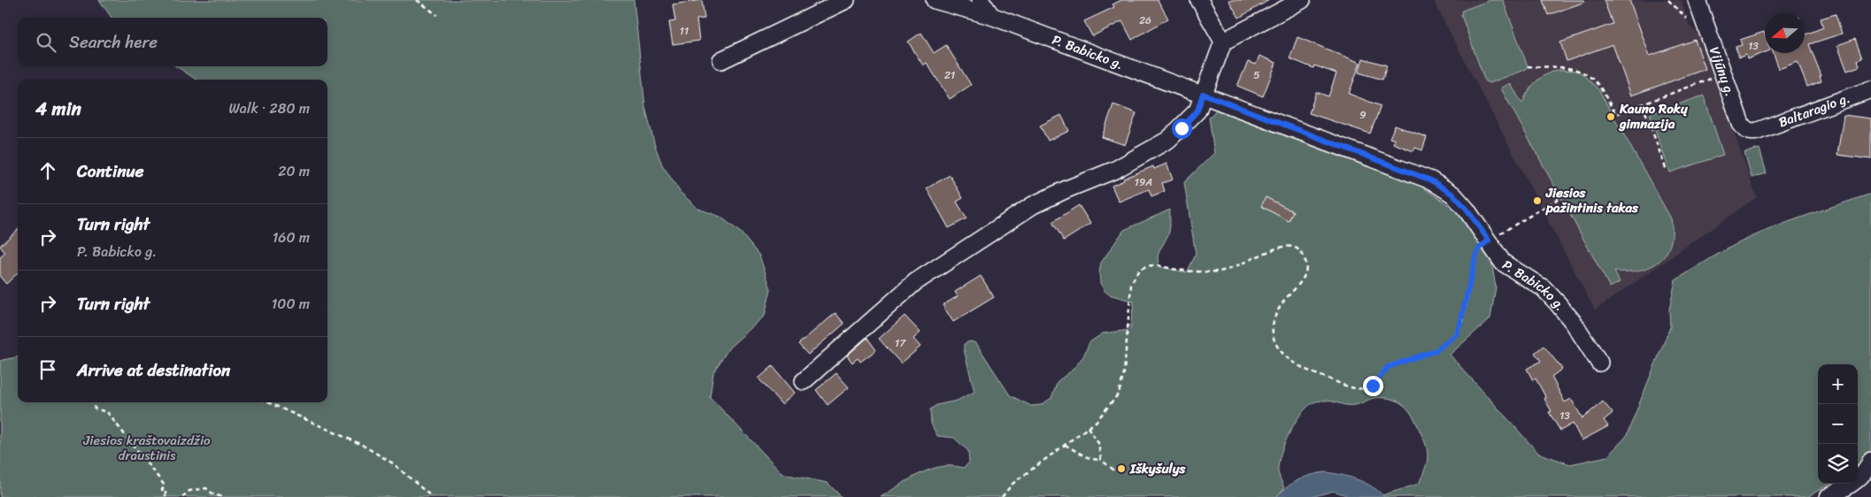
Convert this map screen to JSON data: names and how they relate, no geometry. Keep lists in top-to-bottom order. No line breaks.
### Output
{"streets":{"street":["P. Babicko g.","Vijūnų g.","Baltaragio g."]},"crossings":[["Vijūnų g.","Baltaragio g."]],"parks":["Jiesios kraštovaizdžio draustinis"],"places":["Kauno Rokų gimnazija","Jiesios pažintinis takas","Iškyšulys"],"house_numbers":["26","11","13","21","5","9","19A","17","13"],"north":"left","page":{"search":"Search here","heading":["4 min","Walk · 280 m"],"list":[["Continue","20 m"],["Turn right","P. Babicko g.","160 m"],["Turn right","100 m"],"Arrive at destination"],"map_buttons":["+","−"]}}
